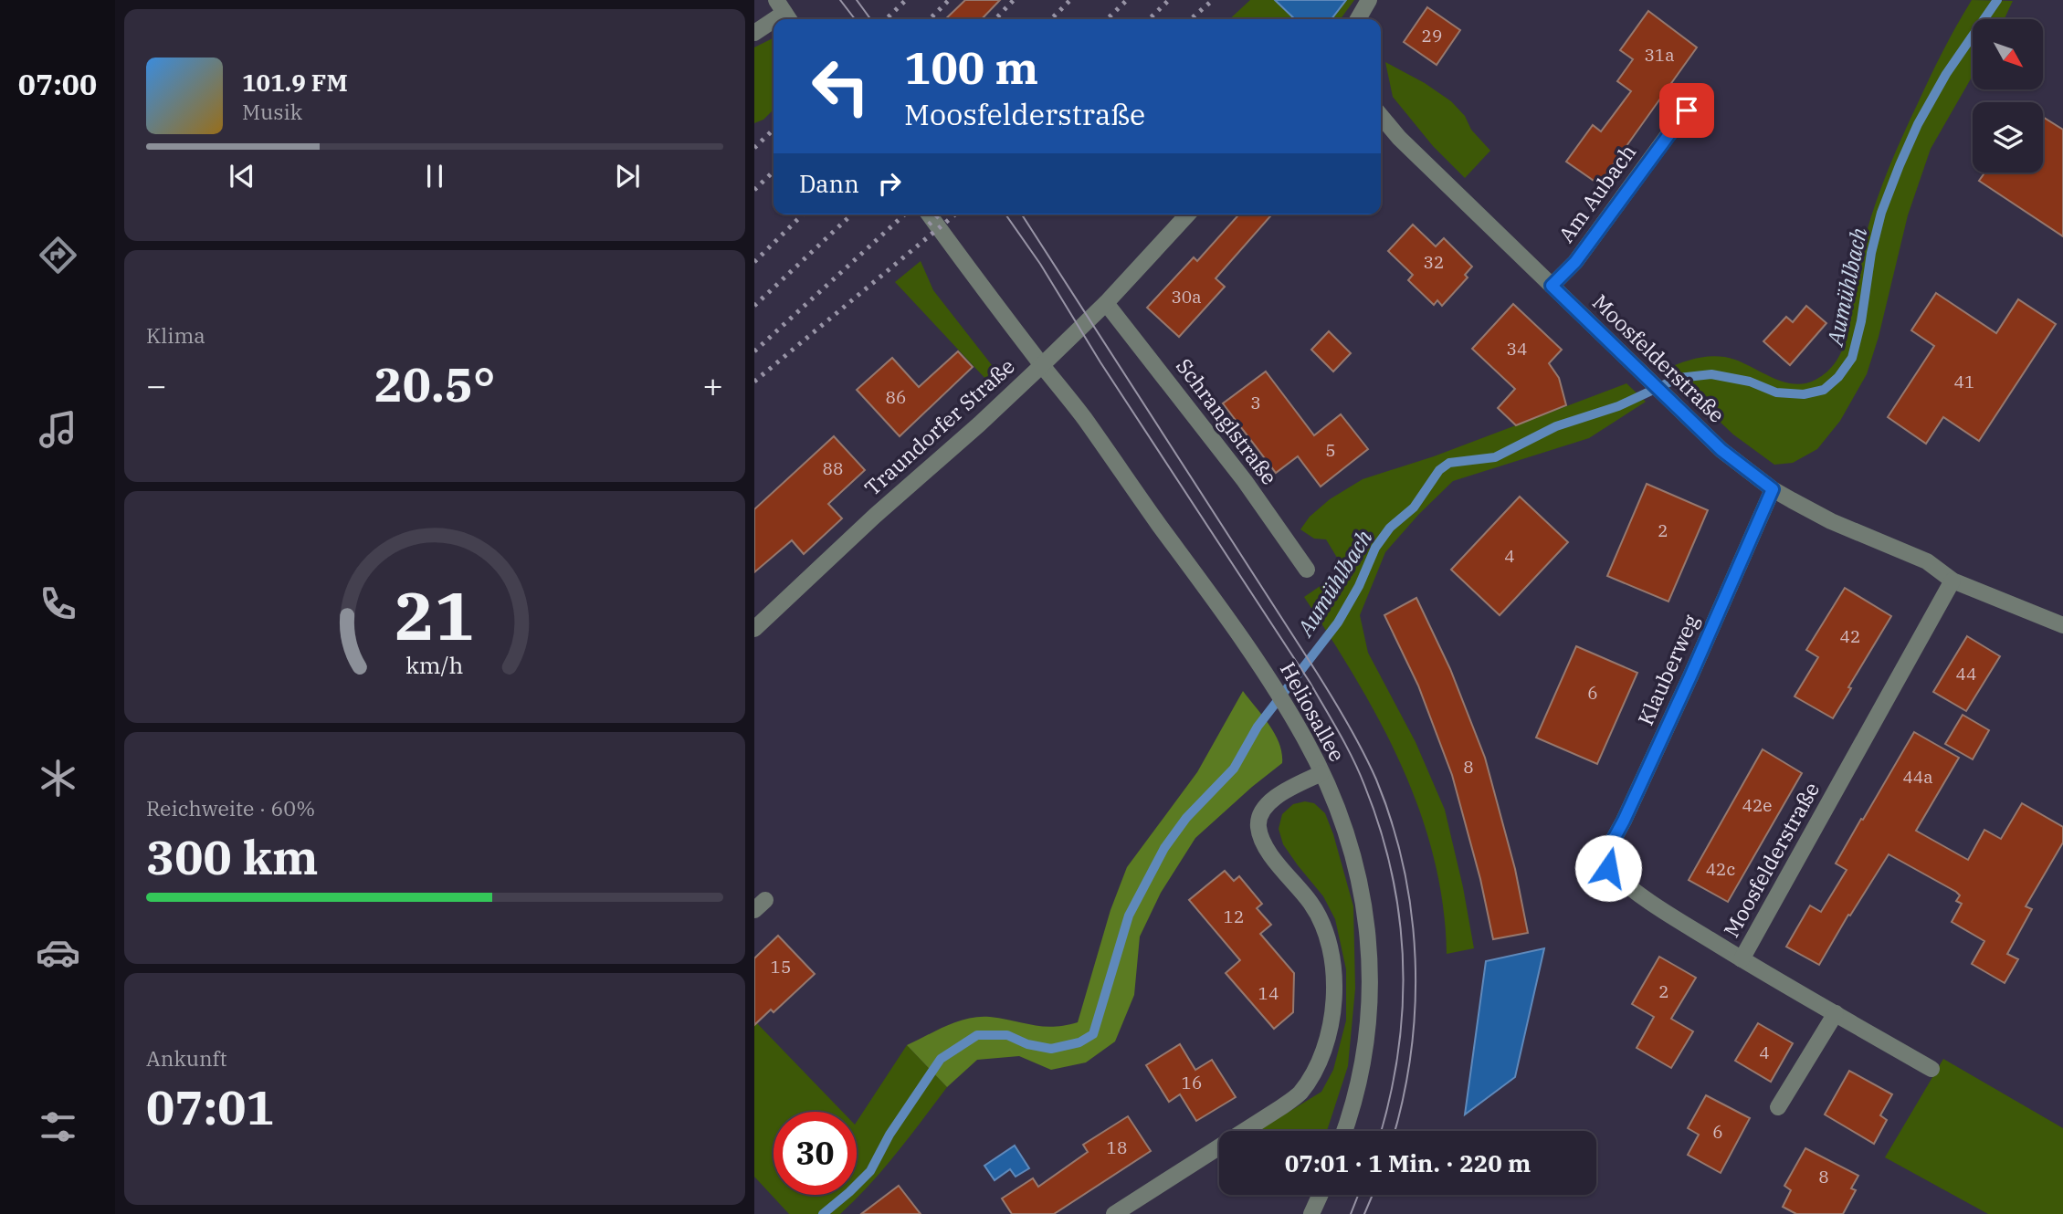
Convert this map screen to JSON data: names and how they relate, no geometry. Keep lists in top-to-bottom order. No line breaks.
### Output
{"streets":{"street":["Am Aubach","Moosfelderstraße","Schranglstraße","Traundorfer Straße","Klauberweg","Heliosallee"]},"crossings":[["Am Aubach","Moosfelderstraße"],["Moosfelderstraße","Klauberweg"],["Traundorfer Straße","Heliosallee"]],"water":["Aumühlbach"],"house_numbers":["29","31a","32","30a","34","41","86","3","5","88","2","4","42","44","6","8","44a","42e","42c","12","15","2","14","4","16","6","18","8"],"north":"bottom right","page":{"tabs":"07:00","turn":["100 m","Moosfelderstraße"],"song":["101.9 FM","Musik"],"then":"Dann","tile":["Klima",["Reichweite · 60%","300 km"],["Ankunft","07:01"]],"heat":["−","20.5°","+"],"limit":"30","trip":"07:01 · 1 Min. · 220 m","gauge":["21","km/h"]}}
